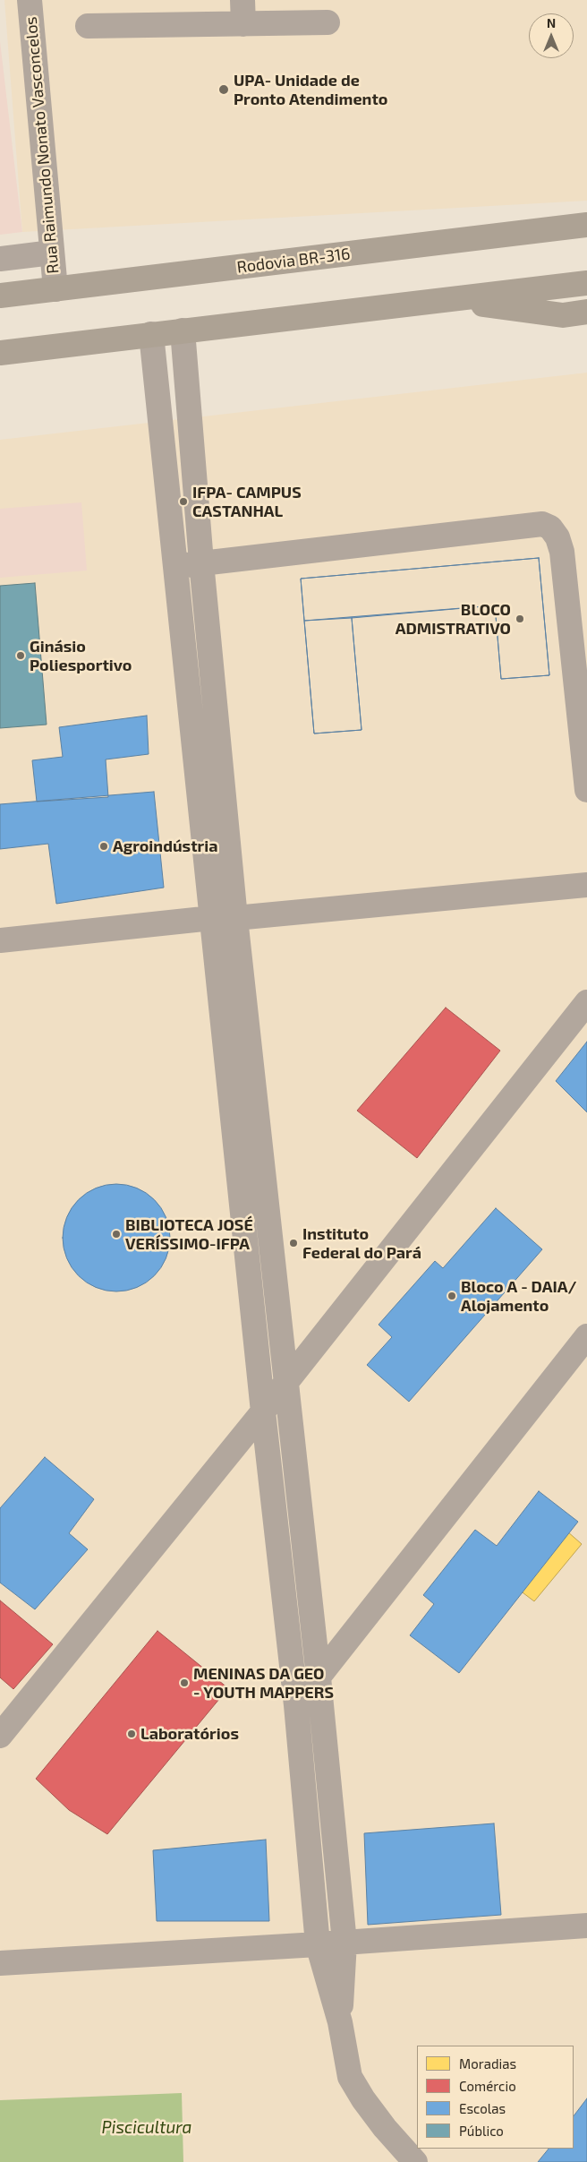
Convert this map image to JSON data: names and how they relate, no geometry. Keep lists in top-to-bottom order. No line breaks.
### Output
{"streets":{"highway":["Rodovia BR-316"],"street":["Rua Raimundo Nonato Vasconcelos"]},"crossings":[["Rua Raimundo Nonato Vasconcelos","Rodovia BR-316"]],"water":["Piscicultura"],"places":["UPA- Unidade de Pronto Atendimento","IFPA- CAMPUS CASTANHAL","BLOCO ADMISTRATIVO","Ginásio Poliesportivo","Agroindústria","BIBLIOTECA JOSÉ VERÍSSIMO-IFPA","Instituto Federal do Pará","Bloco A - DAIA/ Alojamento","MENINAS DA GEO - YOUTH MAPPERS","Laboratórios"],"legend":["Moradias","Comércio","Escolas","Público"],"north":"top"}
